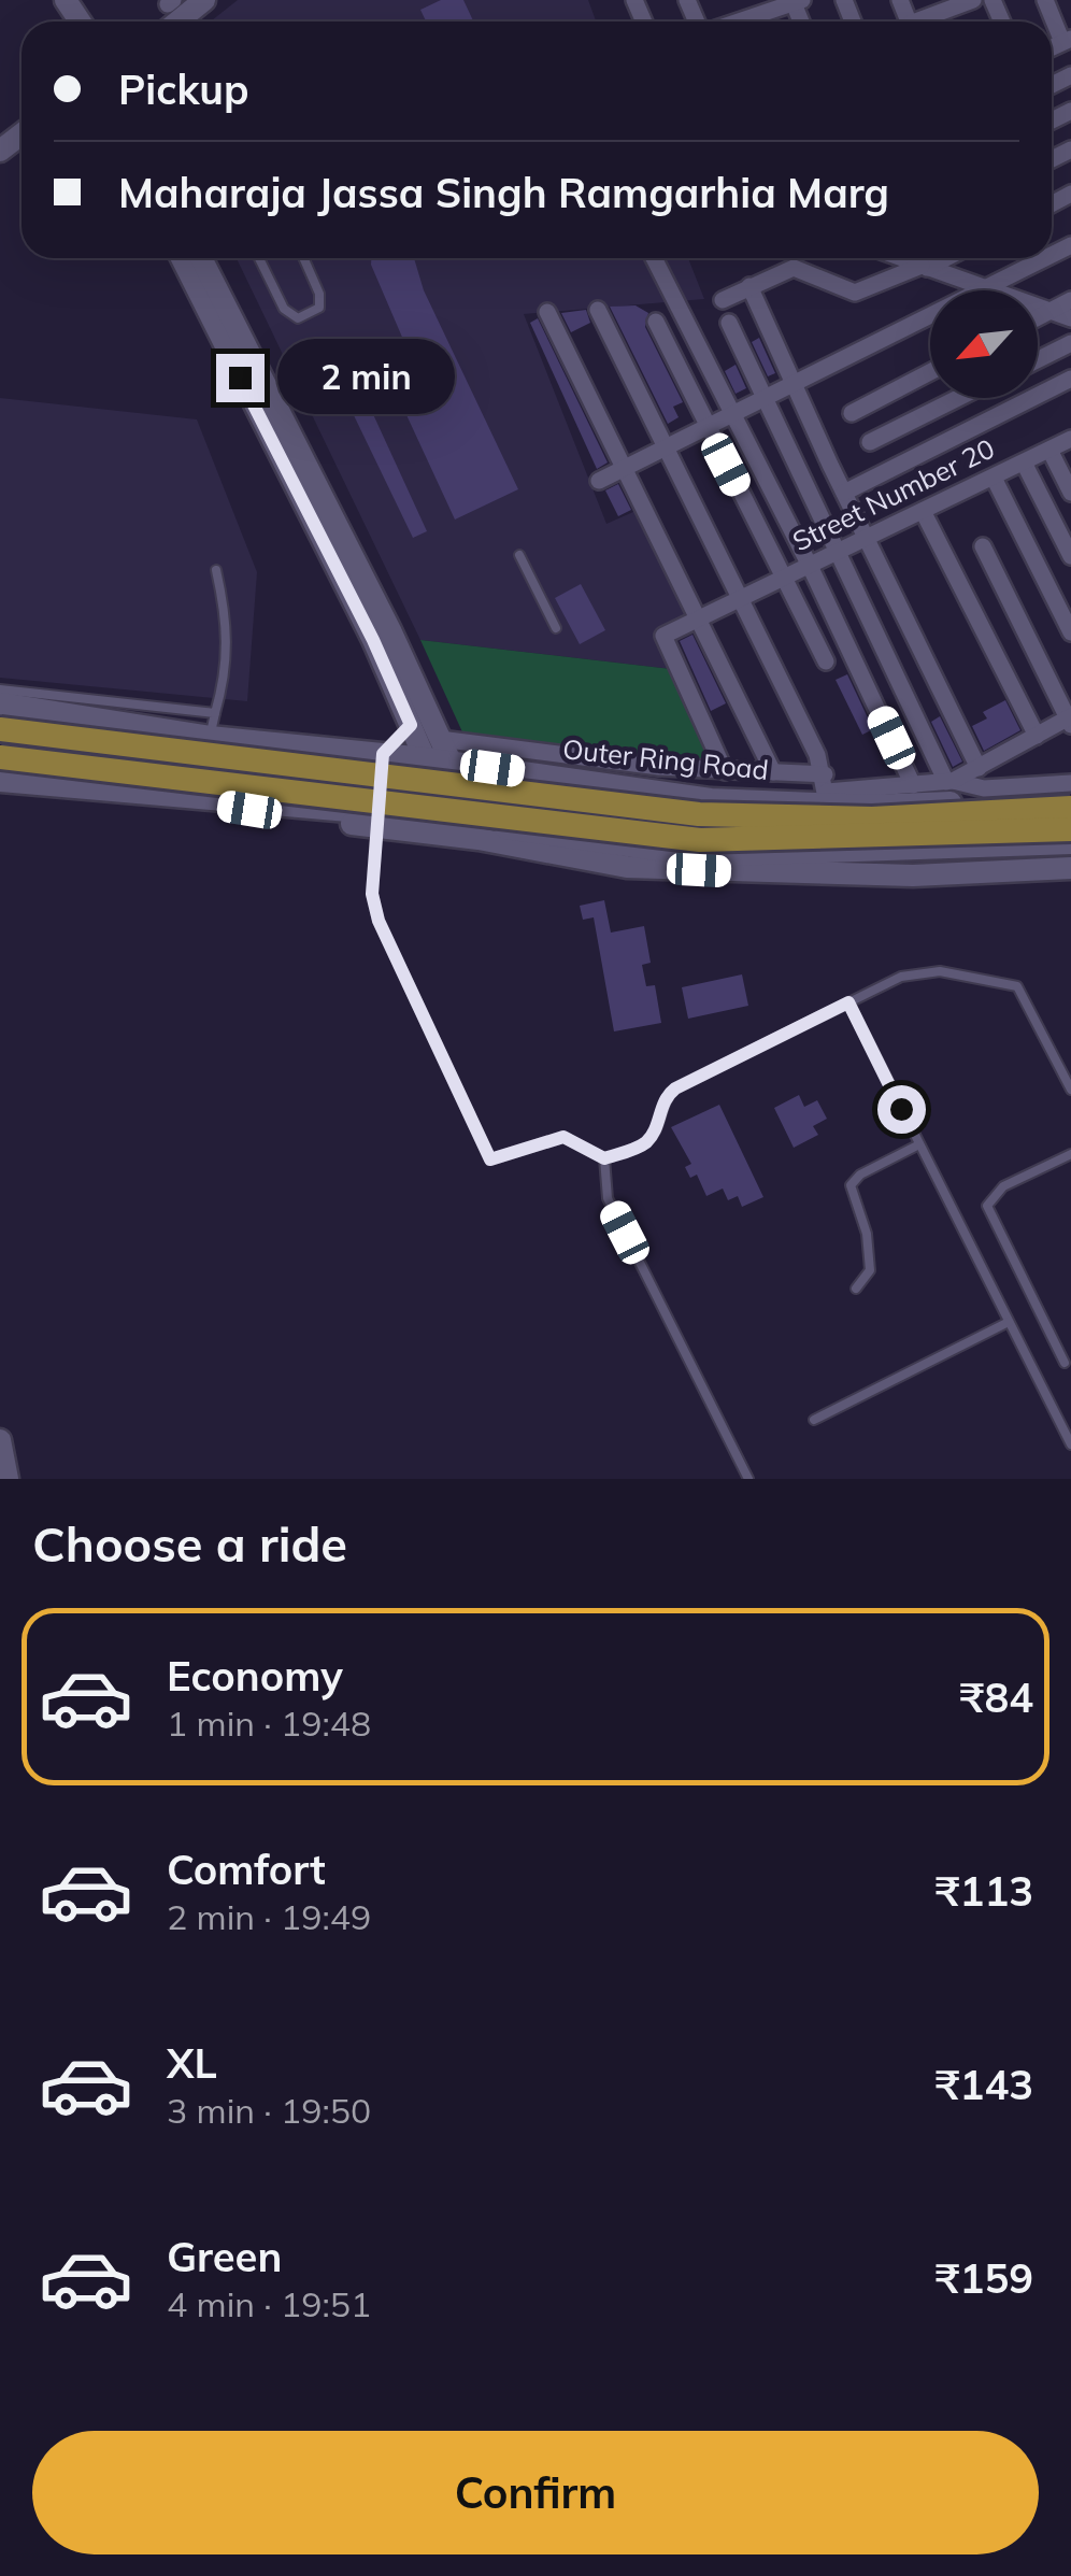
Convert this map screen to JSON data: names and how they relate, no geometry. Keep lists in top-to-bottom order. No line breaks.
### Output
{"streets":{"main road":["Outer Ring Road"],"street":["Street Number 20"]},"north":"bottom left","page":{"banner":["Pickup","Maharaja Jassa Singh Ramgarhia Marg"],"bubble":"2 min","heading":"Choose a ride","list":[{"name":"Economy","note":"1 min · 19:48","value":"₹84"},{"name":"Comfort","note":"2 min · 19:49","value":"₹113"},{"name":"XL","note":"3 min · 19:50","value":"₹143"},{"name":"Green","note":"4 min · 19:51","value":"₹159"}],"buttons":"Confirm"}}
